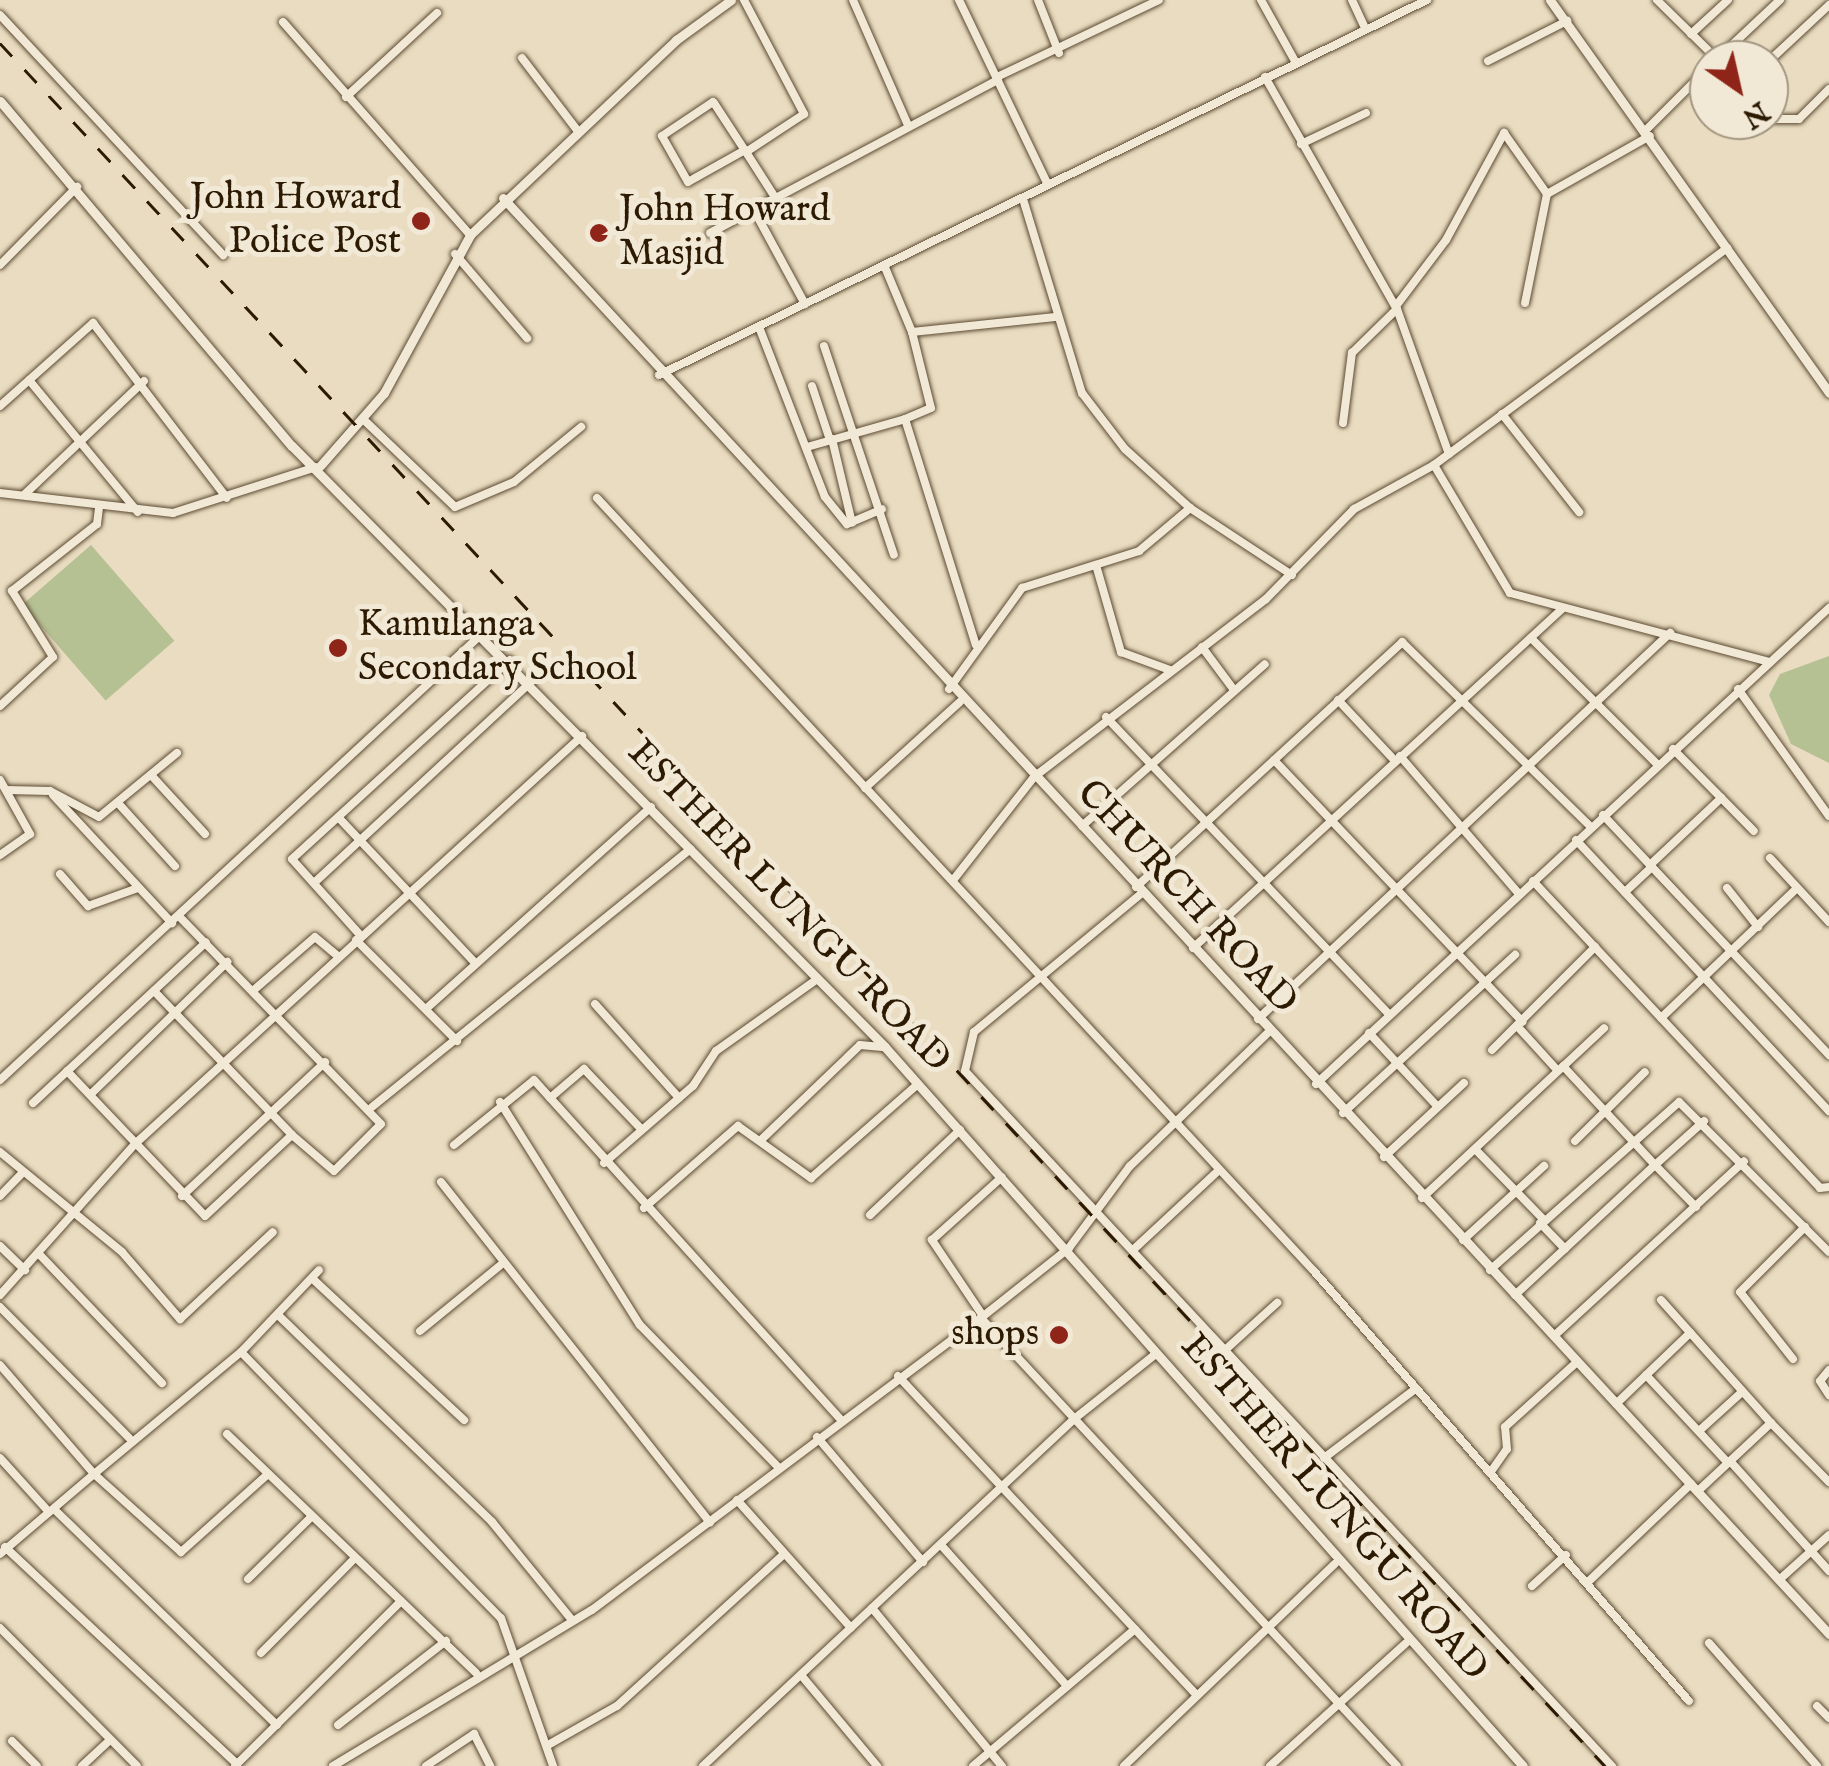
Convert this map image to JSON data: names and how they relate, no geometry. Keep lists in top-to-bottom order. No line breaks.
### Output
{"streets":{"street":["CHURCH ROAD","ESTHER LUNGU ROAD"]},"places":["John Howard Police Post","John Howard Masjid","Kamulanga Secondary School","shops"],"north":"bottom right"}
